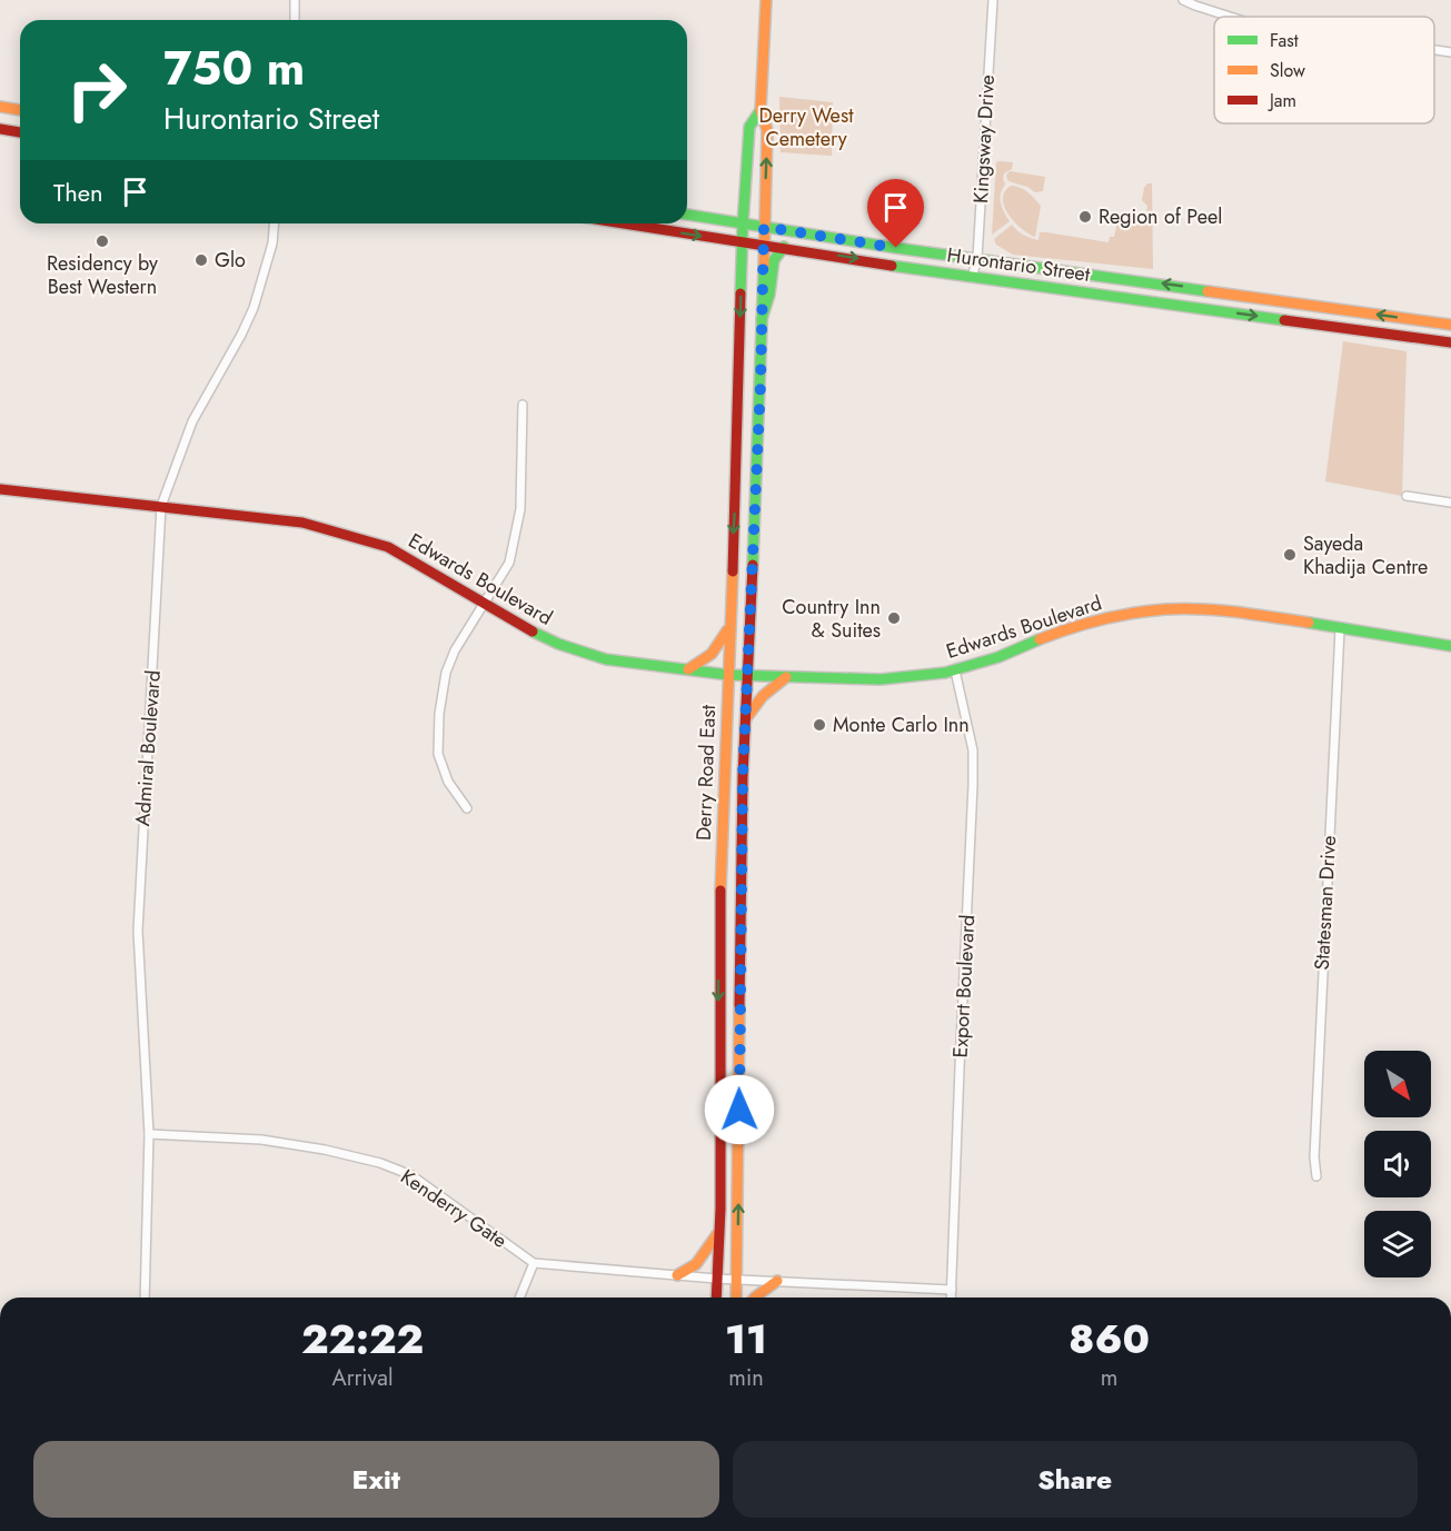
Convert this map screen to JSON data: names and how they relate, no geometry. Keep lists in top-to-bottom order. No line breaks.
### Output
{"streets":{"main road":["Hurontario Street","Edwards Boulevard","Derry Road East"],"street":["Kingsway Drive","Admiral Boulevard","Statesman Drive","Export Boulevard","Kenderry Gate"]},"crossings":[["Kingsway Drive","Hurontario Street"],["Hurontario Street","Derry Road East"],["Edwards Boulevard","Admiral Boulevard"],["Edwards Boulevard","Derry Road East"],["Edwards Boulevard","Statesman Drive"],["Edwards Boulevard","Export Boulevard"],["Admiral Boulevard","Kenderry Gate"]],"parks":["Derry West Cemetery"],"places":["Region of Peel","Residency by Best Western","Glo","Sayeda Khadija Centre","Country Inn & Suites","Monte Carlo Inn"],"legend":["Fast","Slow","Jam"],"north":"bottom right","page":{"turn":["750 m","Hurontario Street"],"then":"Then","eta":["22:22","Arrival","11","min","860","m"],"buttons":["Exit","Share"]}}
